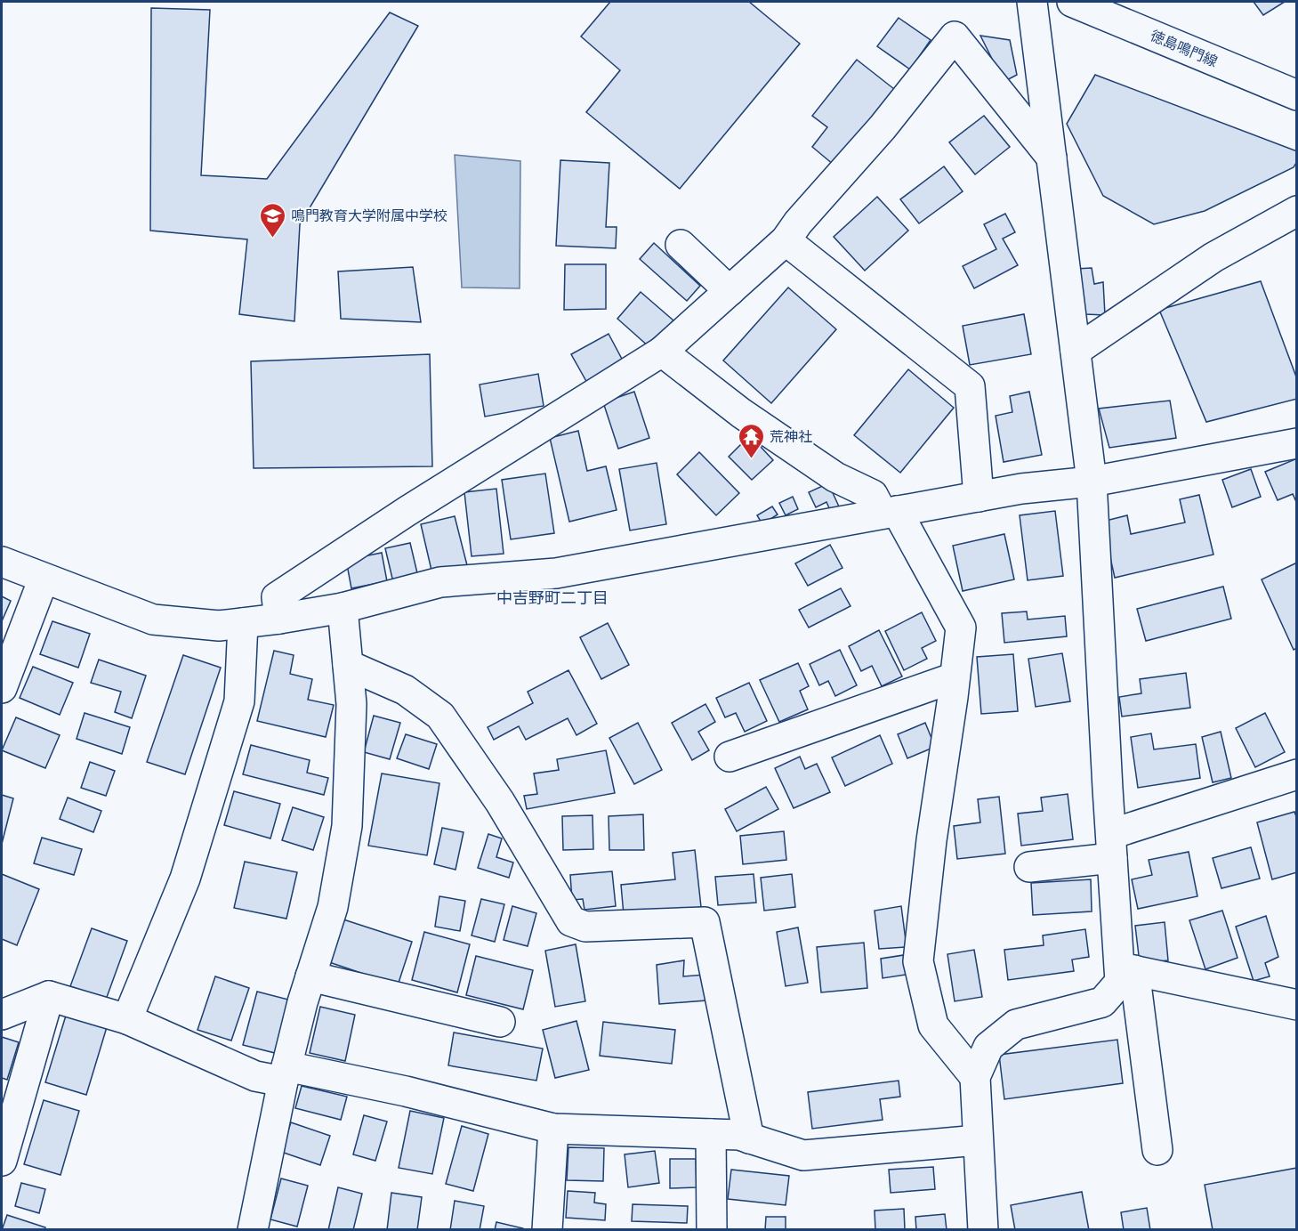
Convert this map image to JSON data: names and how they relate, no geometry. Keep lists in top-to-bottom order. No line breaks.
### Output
{"streets":{"street":["徳島鳴門線"]},"districts":["中吉野町二丁目"],"places":{"school or university":["鳴門教育大学附属中学校"],"temple":["荒神社"]}}
